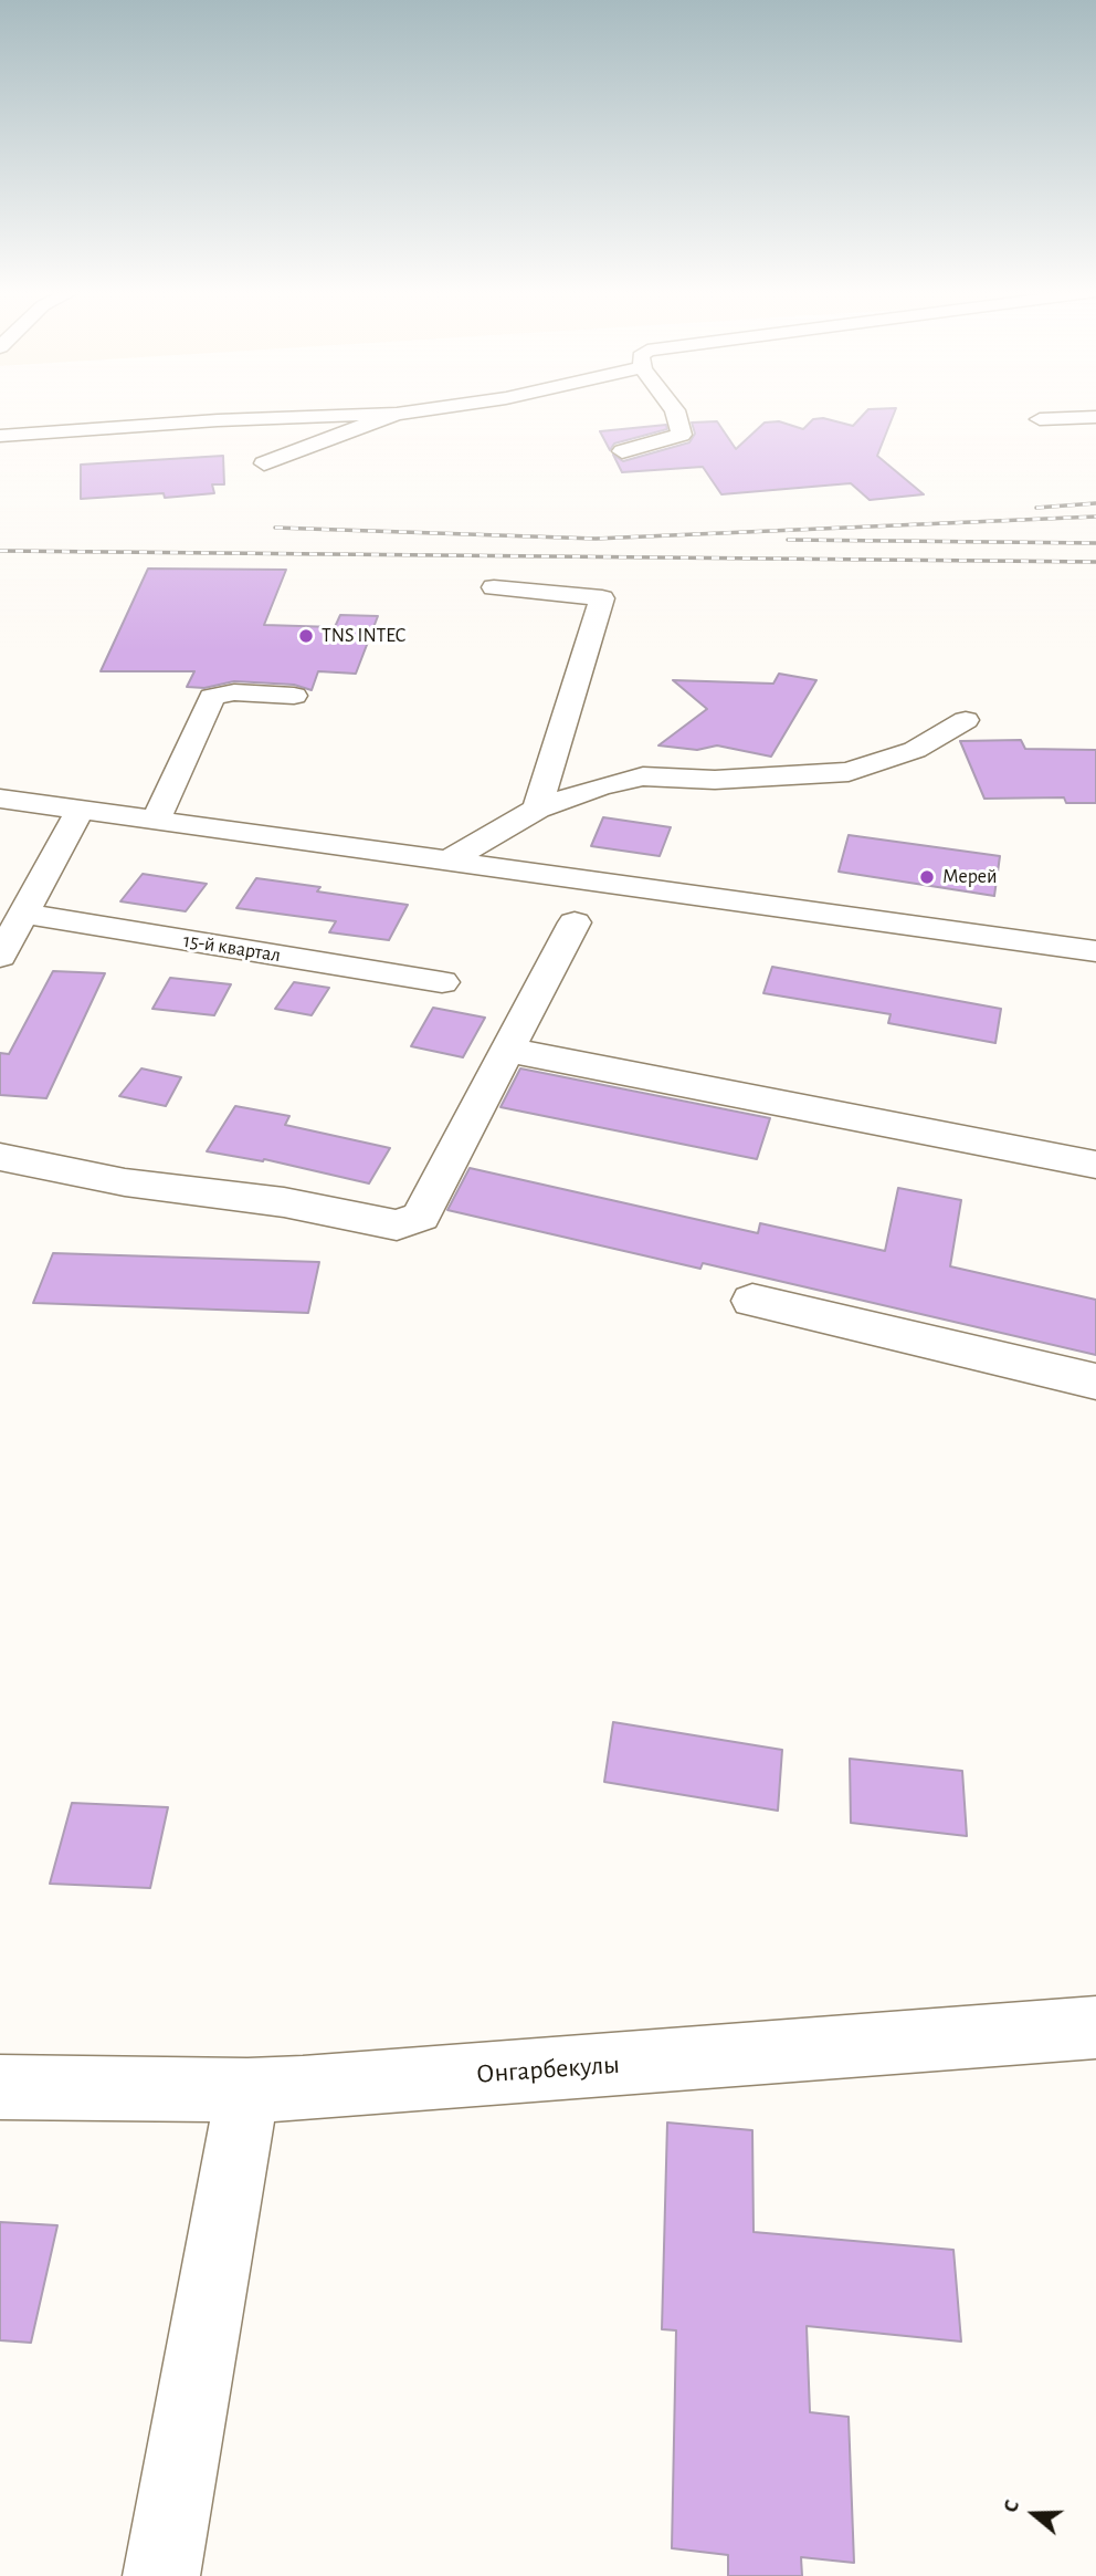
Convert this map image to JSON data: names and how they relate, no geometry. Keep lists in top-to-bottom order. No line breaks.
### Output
{"streets":{"street":["15-й квартал","Онгарбекулы"]},"places":["TNS INTEC","Мерей"],"north":"left"}
